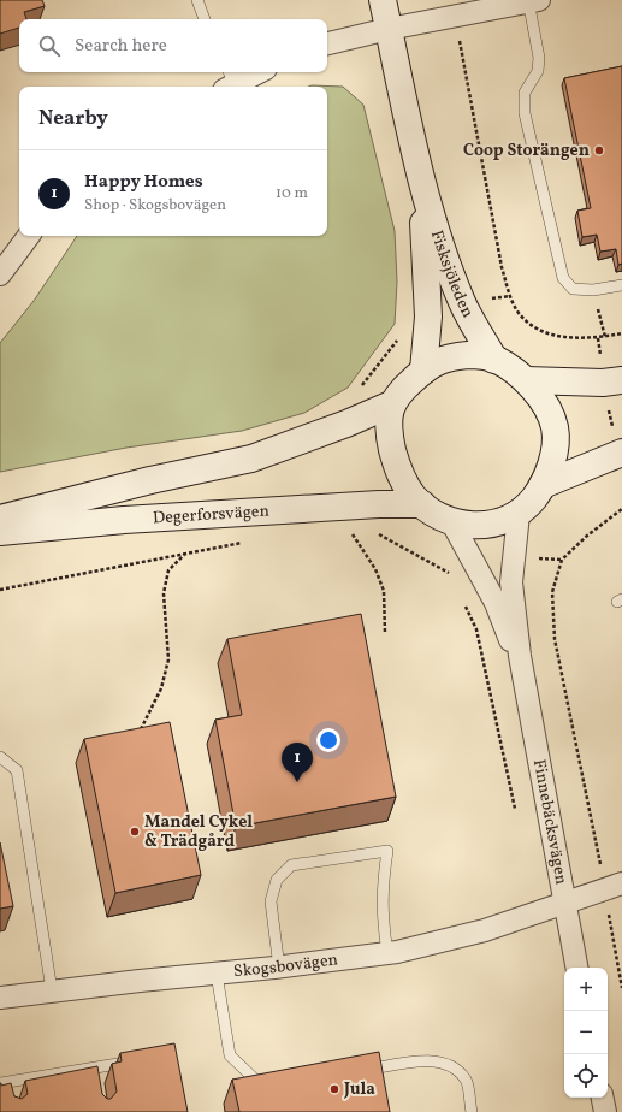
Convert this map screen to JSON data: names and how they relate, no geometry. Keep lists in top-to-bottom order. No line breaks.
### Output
{"streets":{"main road":["Fisksjöleden","Degerforsvägen"],"street":["Finnebäcksvägen","Skogsbovägen"]},"crossings":[["Fisksjöleden","Degerforsvägen"],["Fisksjöleden","Finnebäcksvägen"],["Degerforsvägen","Finnebäcksvägen"],["Finnebäcksvägen","Skogsbovägen"]],"places":["Coop Storängen","Mandel Cykel & Trädgård","Jula"],"page":{"search":"Search here","heading":"Nearby","list":[{"mark":"1","name":"Happy Homes","note":"Shop · Skogsbovägen","value":"10 m"}],"pins":"1","map_buttons":["+","−"]}}
